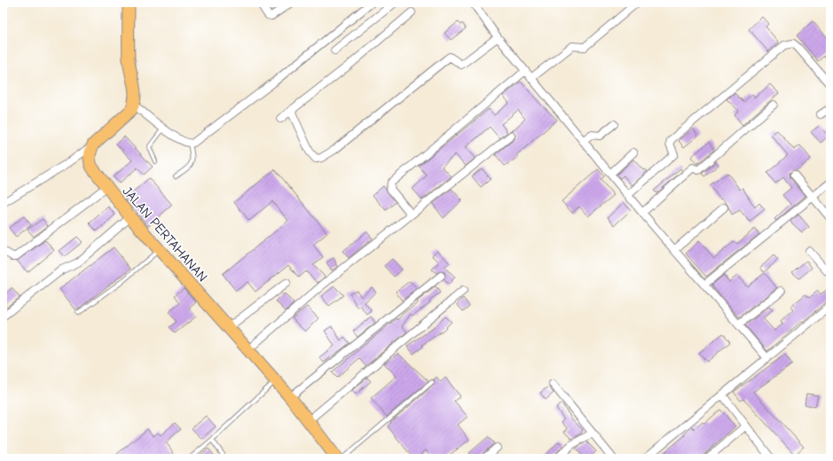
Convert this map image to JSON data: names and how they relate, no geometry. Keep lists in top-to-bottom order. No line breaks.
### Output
{"streets":{"main road":["JALAN PERTAHANAN"]}}
